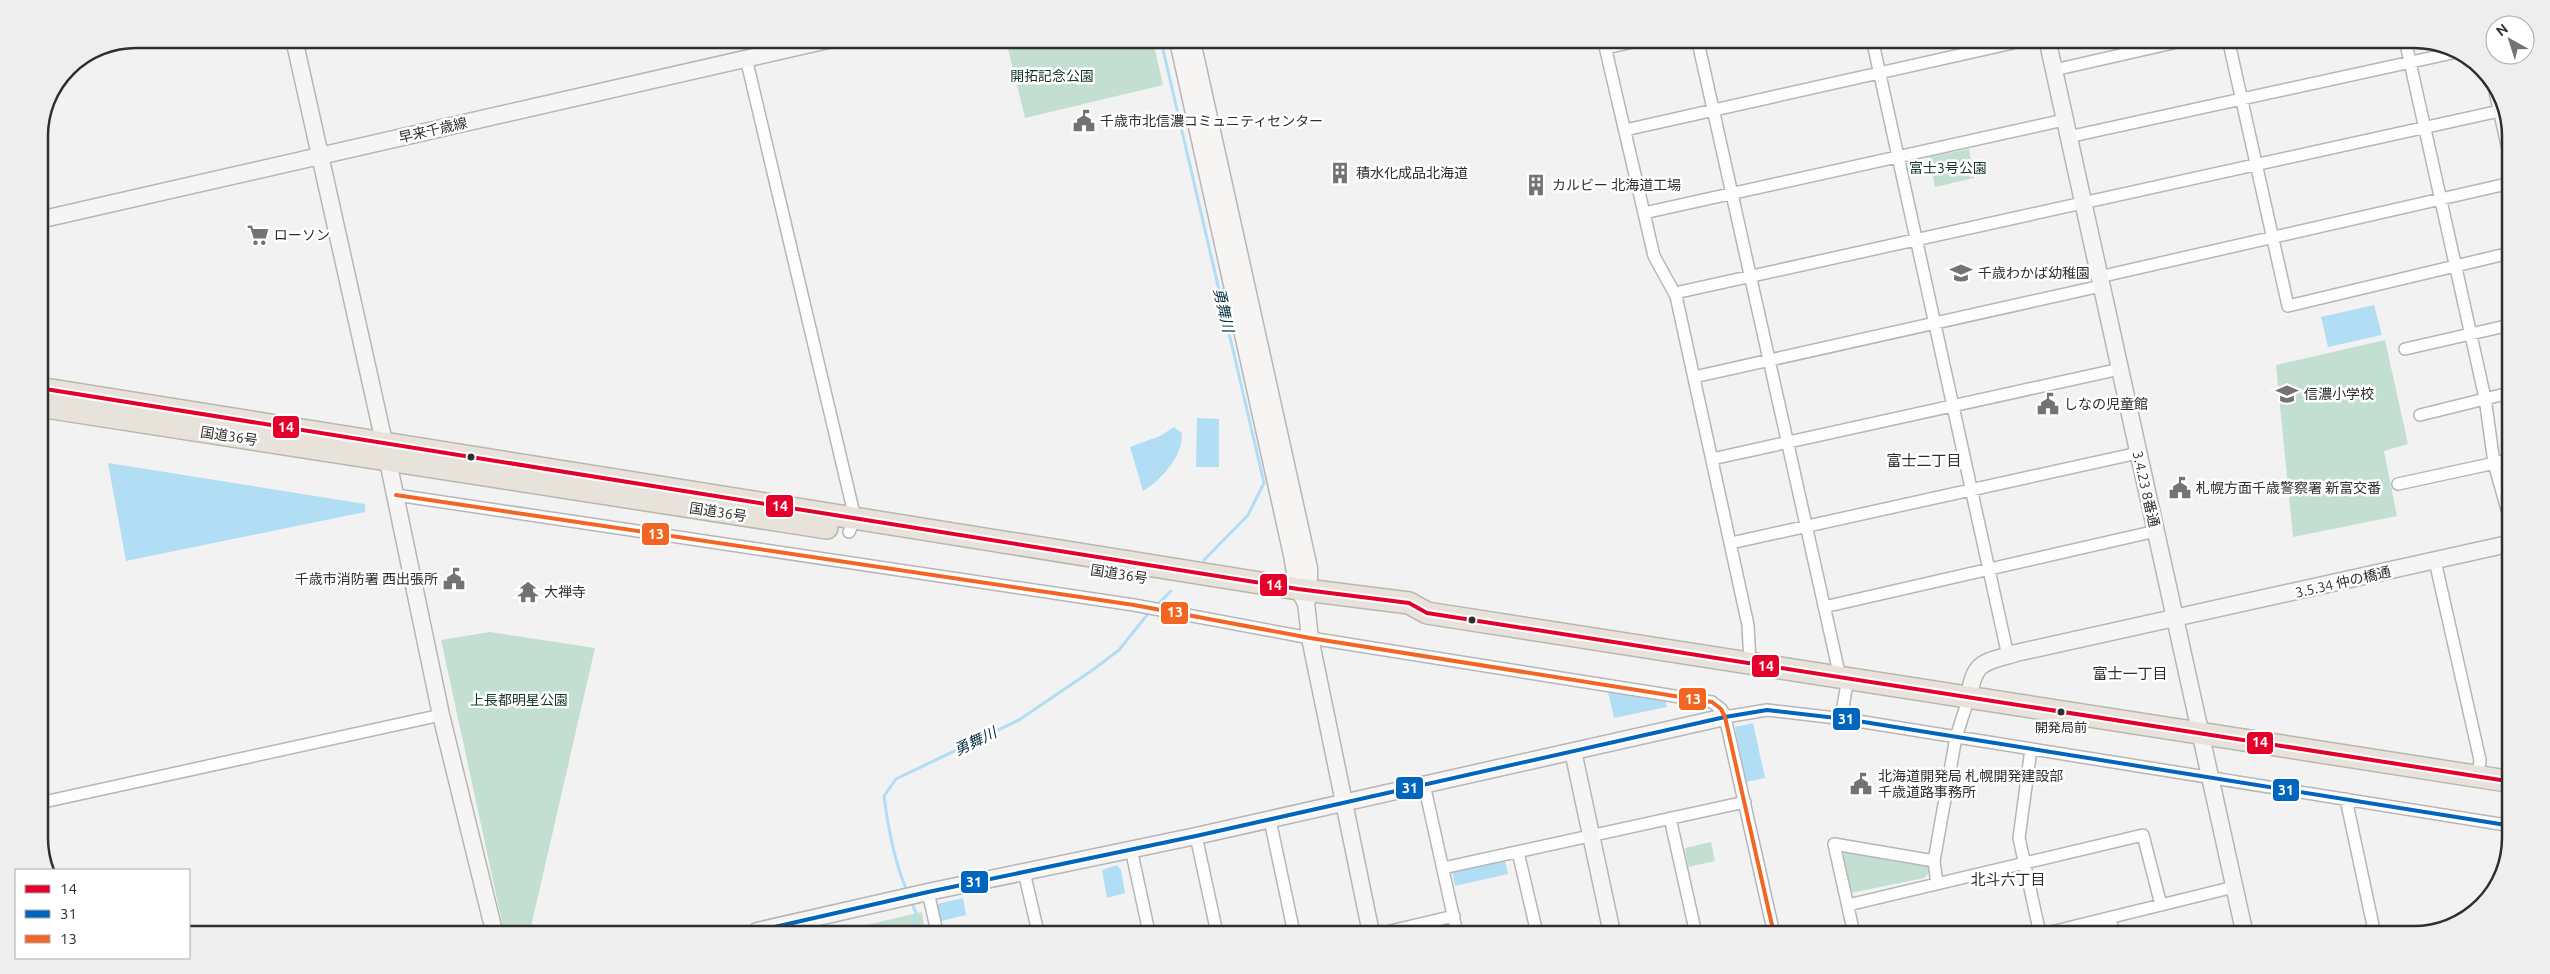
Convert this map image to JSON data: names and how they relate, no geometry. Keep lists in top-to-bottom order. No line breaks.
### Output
{"streets":{"highway":["国道36号"],"street":["早来千歳線","3.4.23 8番通","3.5.34 仲の橋通"]},"crossings":[["国道36号","3.4.23 8番通"],["国道36号","3.5.34 仲の橋通"],["3.4.23 8番通","3.5.34 仲の橋通"]],"districts":["富士二丁目","富士一丁目","北斗六丁目"],"water":["勇舞川"],"parks":["開拓記念公園","富士3号公園","上長都明星公園"],"places":{"public building":["千歳市北信濃コミュニティセンター","しなの児童館","札幌方面千歳警察署 新富交番","千歳市消防署 西出張所","北海道開発局 札幌開発建設部 千歳道路事務所"],"building":["積水化成品北海道","カルビー 北海道工場"],"supermarket":["ローソン"],"school or university":["千歳わかば幼稚園","信濃小学校"],"temple":["大禅寺"],"other":["開発局前"]},"lines":["transit line 14","transit line 13","transit line 31"],"legend":["14","31","13"],"north":"top left"}
